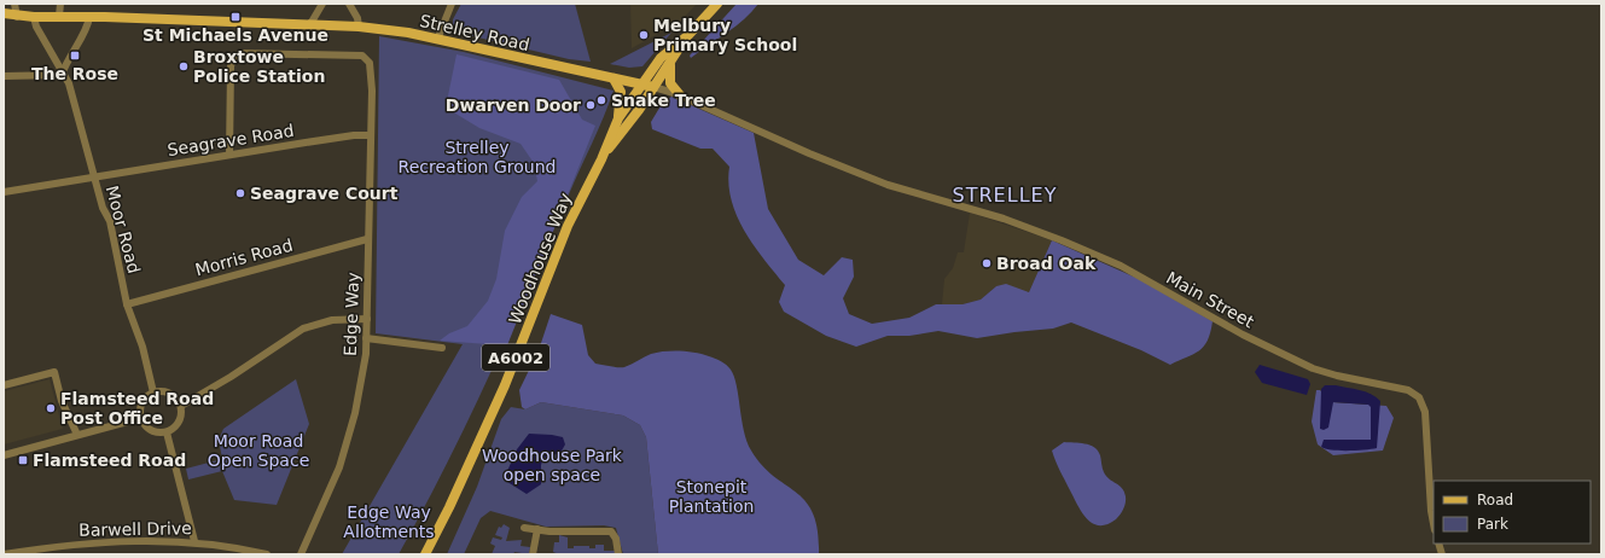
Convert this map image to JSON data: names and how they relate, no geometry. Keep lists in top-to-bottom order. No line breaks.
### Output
{"streets":{"main road":["Strelley Road","Woodhouse Way","A6002"],"street":["Seagrave Road","Moor Road","Morris Road","Main Street","Edge Way","Barwell Drive"]},"crossings":[["Strelley Road","Moor Road"],["Strelley Road","Woodhouse Way"],["Strelley Road","Main Street"],["Strelley Road","A6002"],["Seagrave Road","Moor Road"],["Seagrave Road","Edge Way"],["Moor Road","Morris Road"],["Morris Road","Edge Way"],["Woodhouse Way","A6002"]],"districts":["STRELLEY"],"parks":["Strelley Recreation Ground","Moor Road Open Space","Woodhouse Park open space","Stonepit Plantation","Edge Way Allotments"],"places":{"transit":["St Michaels Avenue","The Rose","Flamsteed Road"],"other":["Melbury Primary School","Broxtowe Police Station","Snake Tree","Dwarven Door","Seagrave Court","Broad Oak","Flamsteed Road Post Office"]},"legend":["Road","Park"]}
